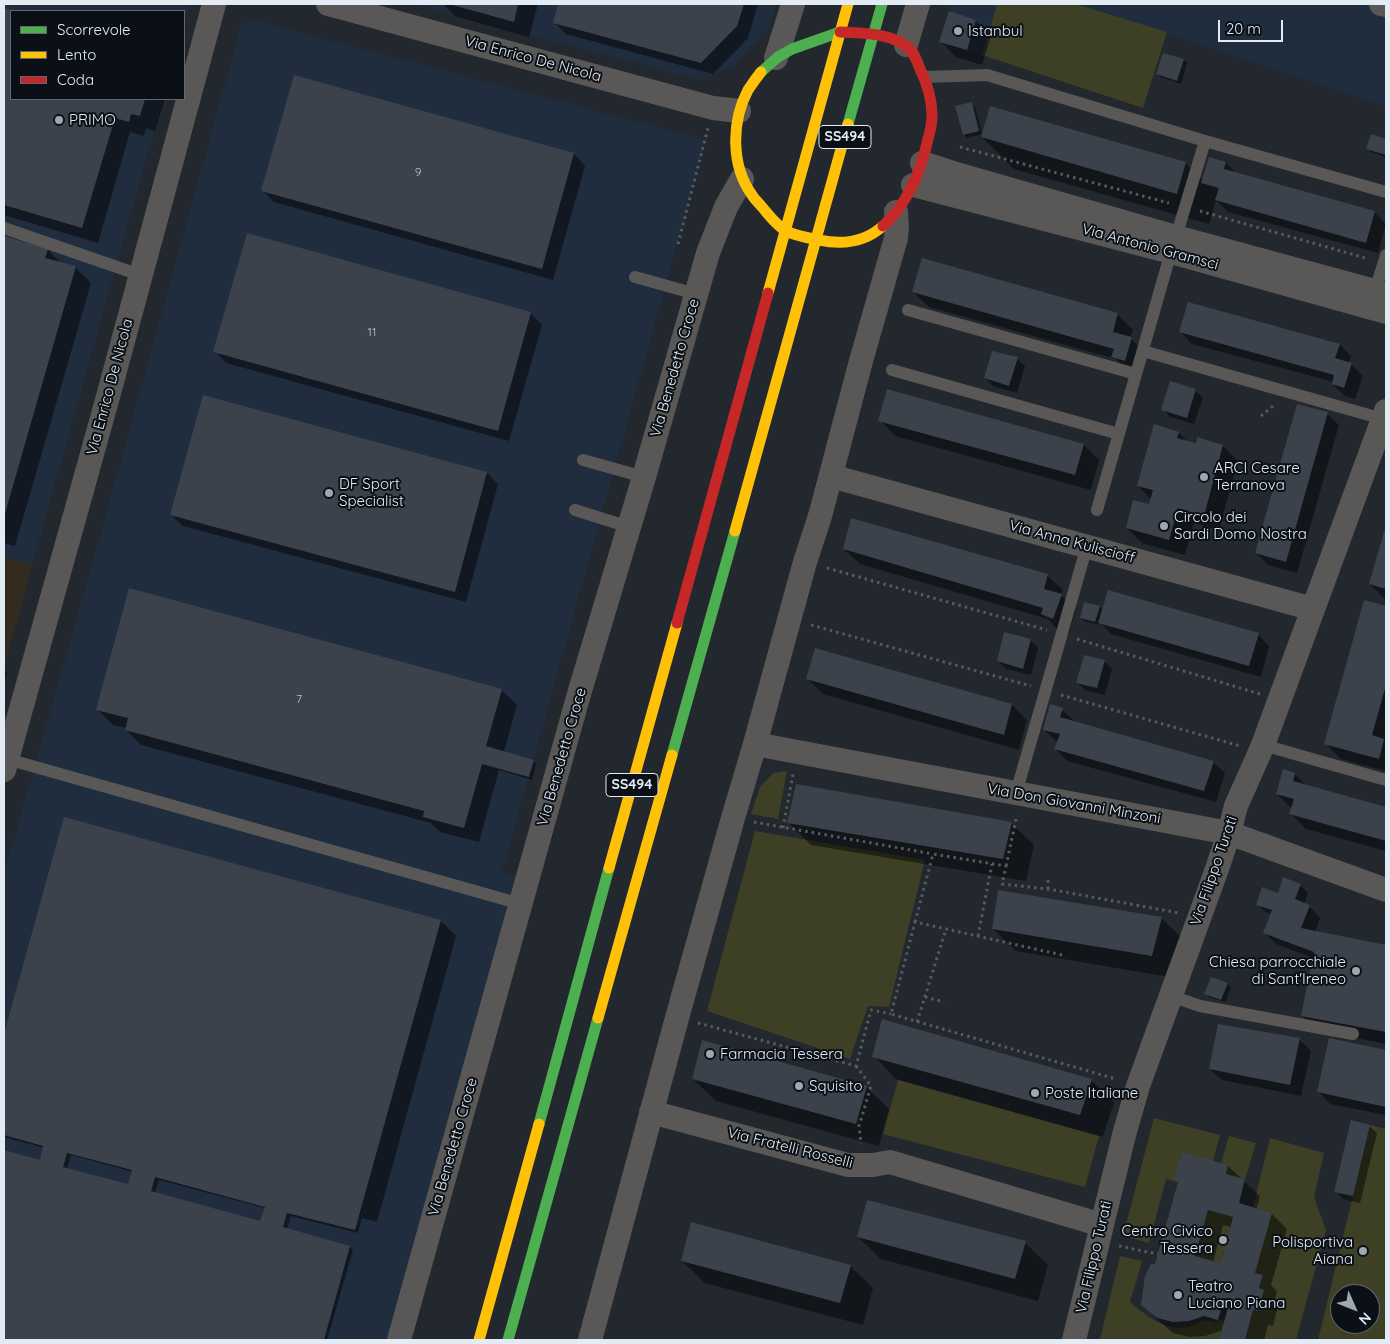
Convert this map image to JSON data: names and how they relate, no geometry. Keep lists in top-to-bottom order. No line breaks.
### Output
{"streets":{"main road":["SS494"],"street":["Via Enrico De Nicola","Via Antonio Gramsci","Via Benedetto Croce","Via Anna Kuliscioff","Via Don Giovanni Minzoni","Via Filippo Turati","Via Fratelli Rosselli"]},"crossings":[["Via Anna Kuliscioff","Via Filippo Turati"],["Via Don Giovanni Minzoni","Via Filippo Turati"],["Via Filippo Turati","Via Fratelli Rosselli"]],"places":["Istanbul","PRIMO","ARCI Cesare Terranova","DF Sport Specialist","Circolo dei Sardi Domo Nostra","Chiesa parrocchiale di Sant'Ireneo","Farmacia Tessera","Squisito","Poste Italiane","Centro Civico Tessera","Polisportiva Aiana","Teatro Luciano Piana"],"house_numbers":["9","11","7"],"legend":["Scorrevole","Lento","Coda"],"scale_bar":"20 m","north":"bottom right"}
